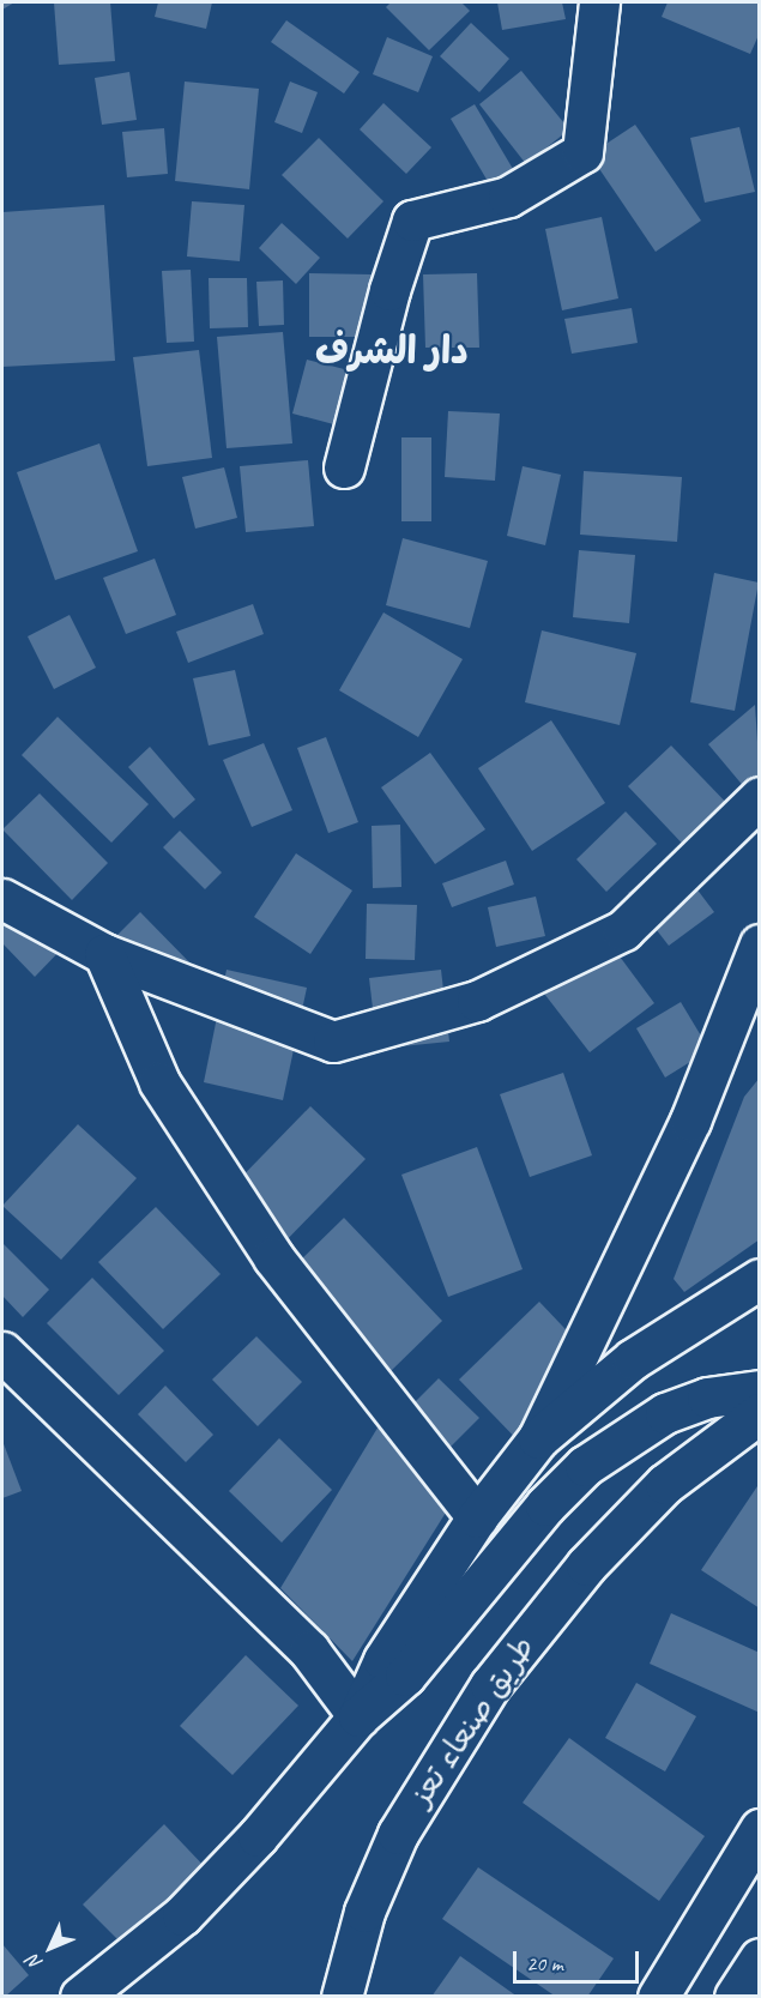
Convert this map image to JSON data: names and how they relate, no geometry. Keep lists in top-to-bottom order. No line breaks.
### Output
{"streets":{"main road":["طريق صنعاء تعز"]},"districts":["دار الشرف"],"scale_bar":"20 m","north":"bottom left"}
